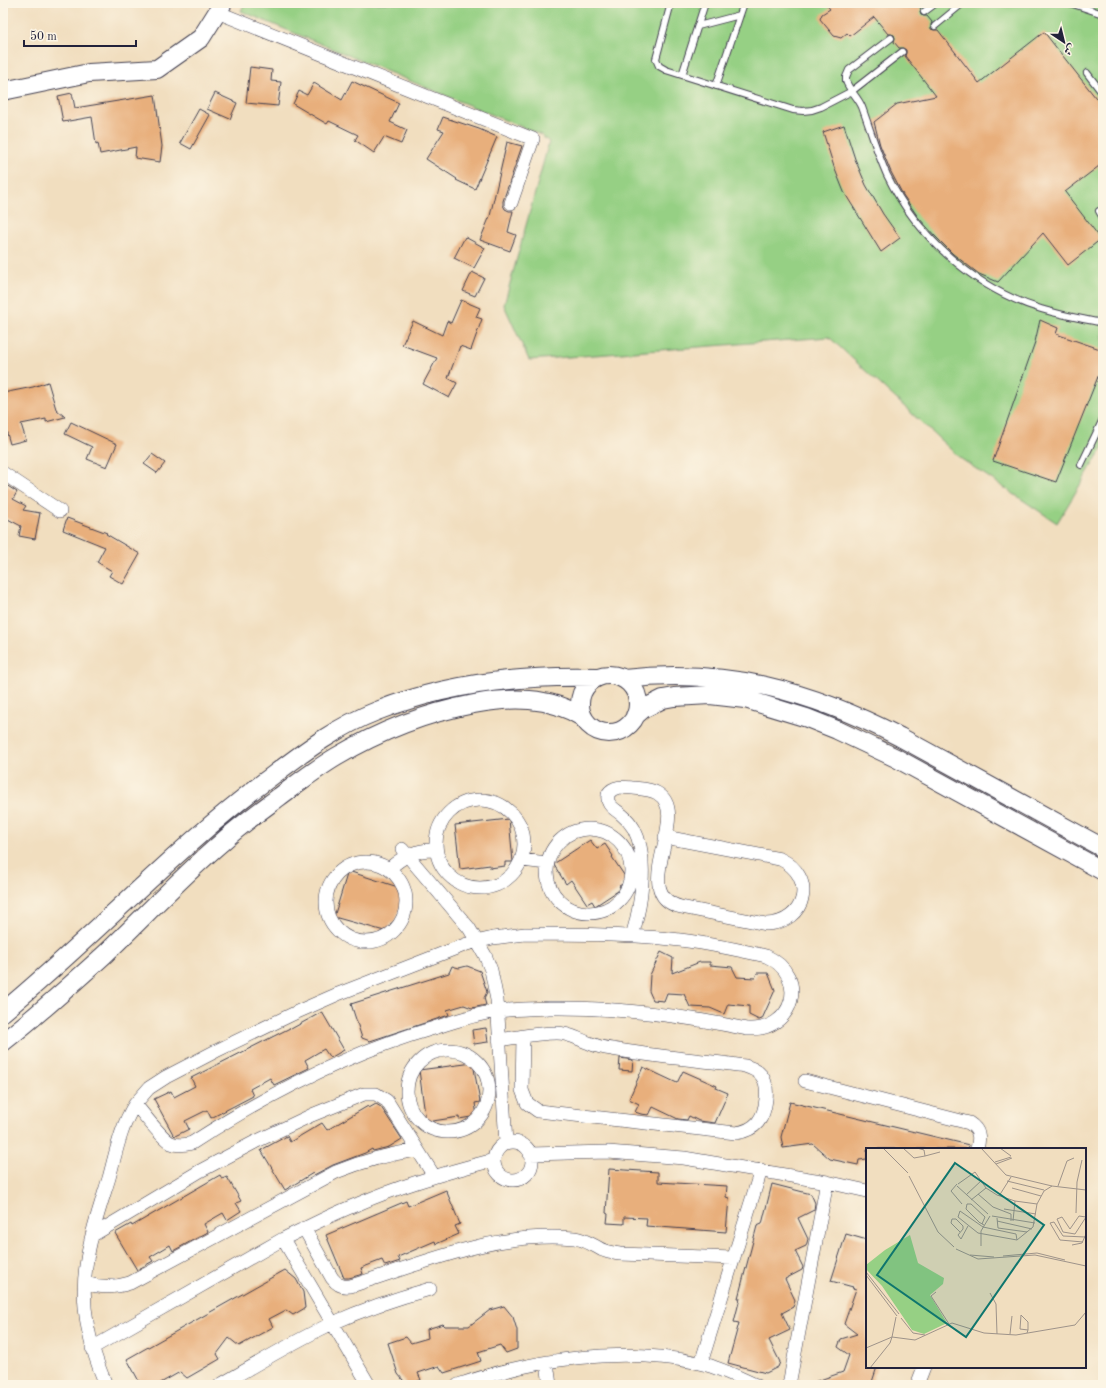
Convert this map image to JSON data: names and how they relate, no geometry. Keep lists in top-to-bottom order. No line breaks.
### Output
{"scale_bar":"50 m","north":"bottom right"}
